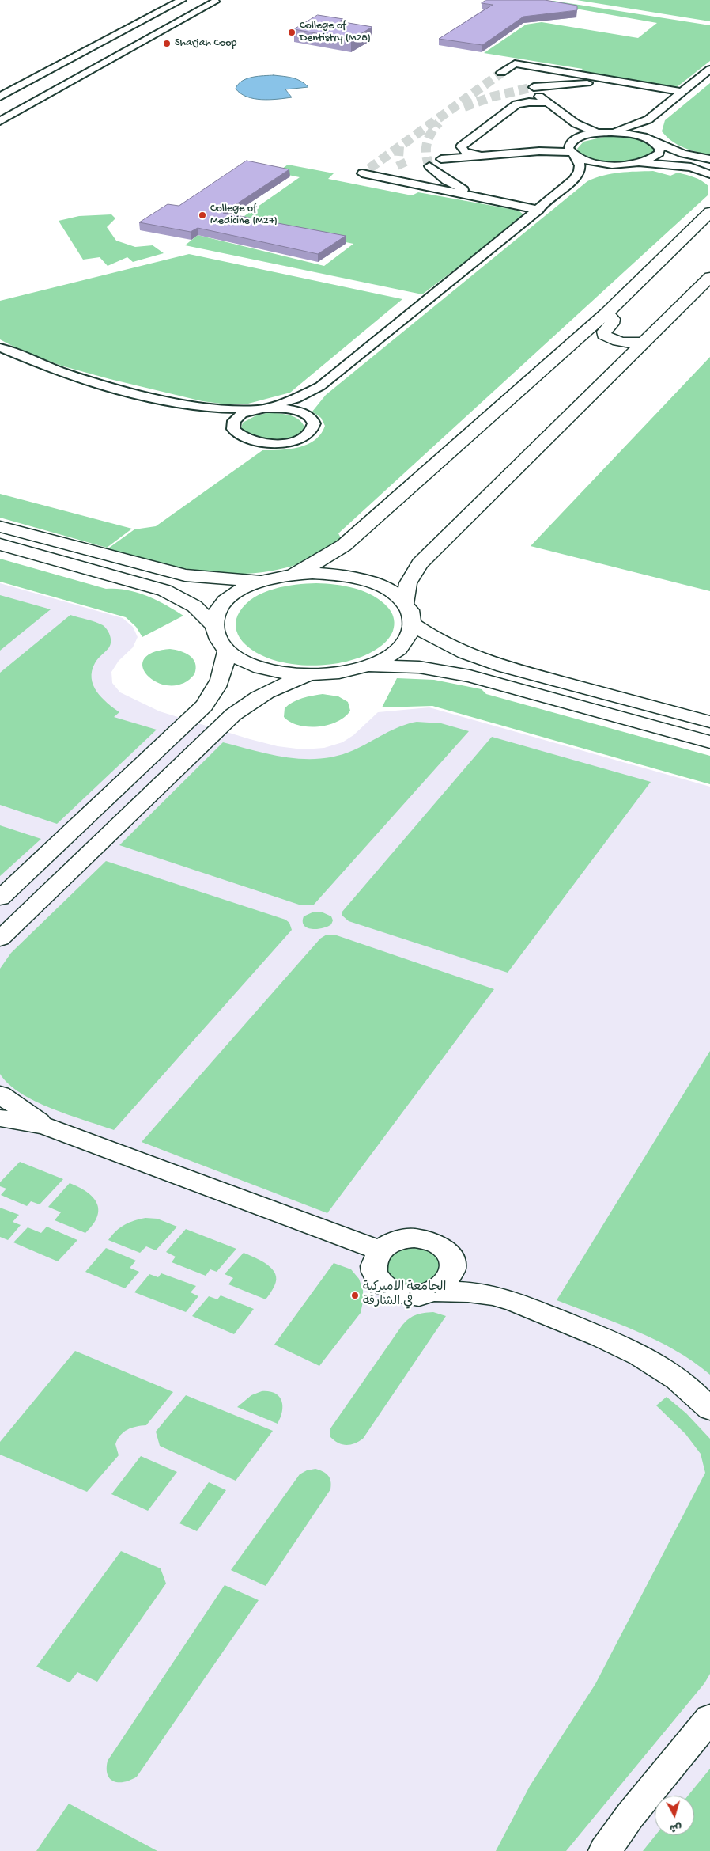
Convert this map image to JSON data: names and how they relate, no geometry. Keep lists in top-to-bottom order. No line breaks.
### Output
{"places":["College of Dentistry (M28)","Sharjah Coop","College of Medicine (M27)","الجامعة الاميركية في الشارقة"],"north":"bottom"}
